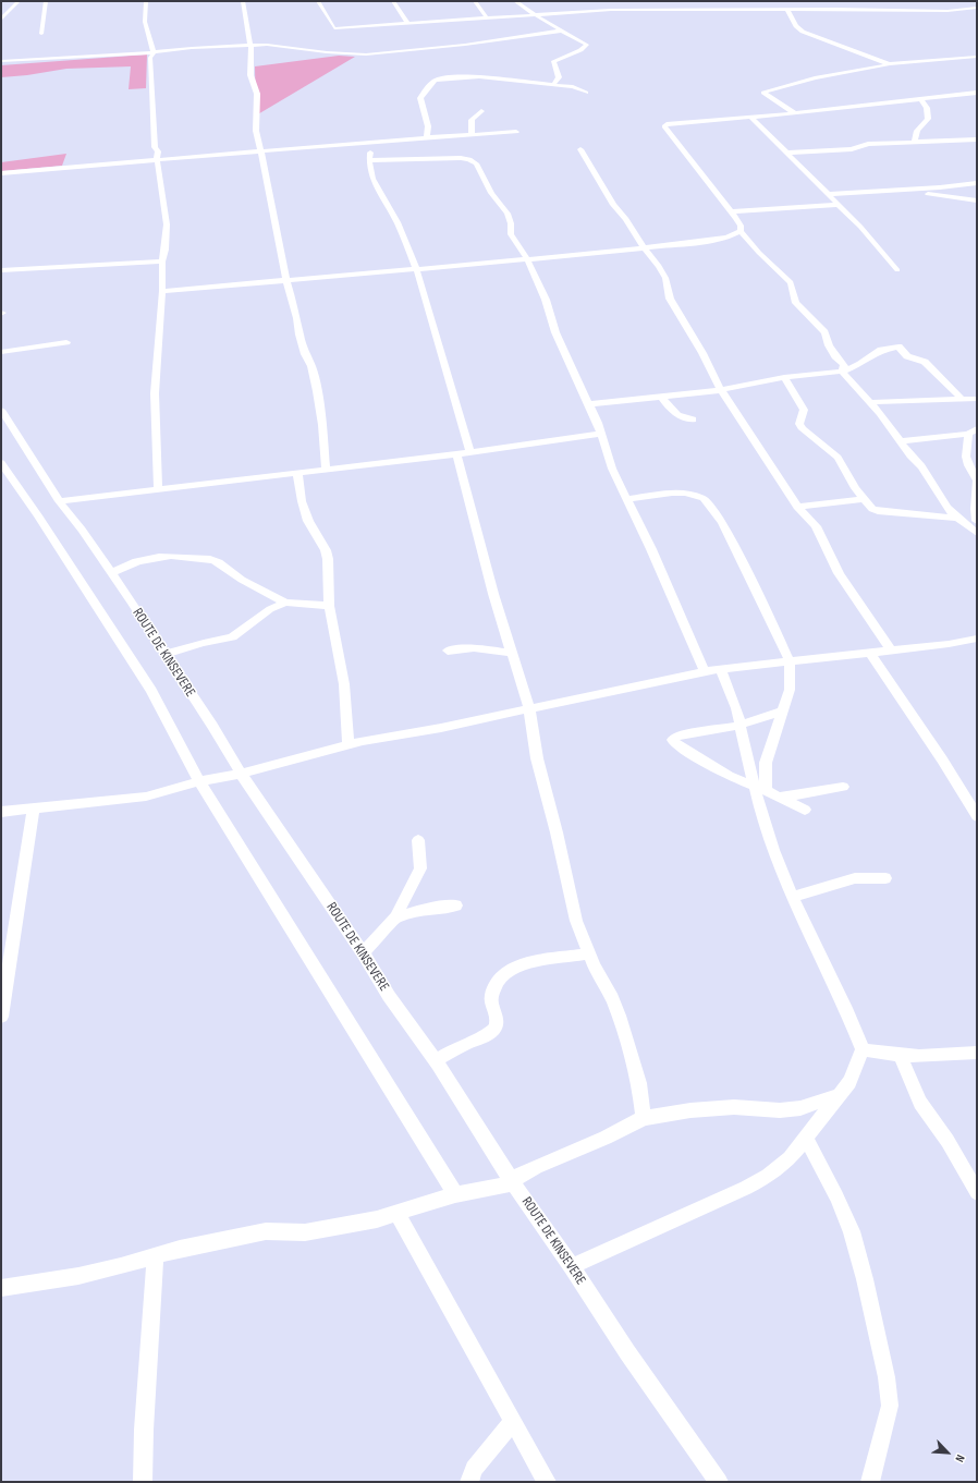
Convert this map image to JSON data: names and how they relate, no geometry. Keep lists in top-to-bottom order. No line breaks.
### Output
{"streets":{"street":["ROUTE DE KINSEVERE"]},"north":"bottom right"}
